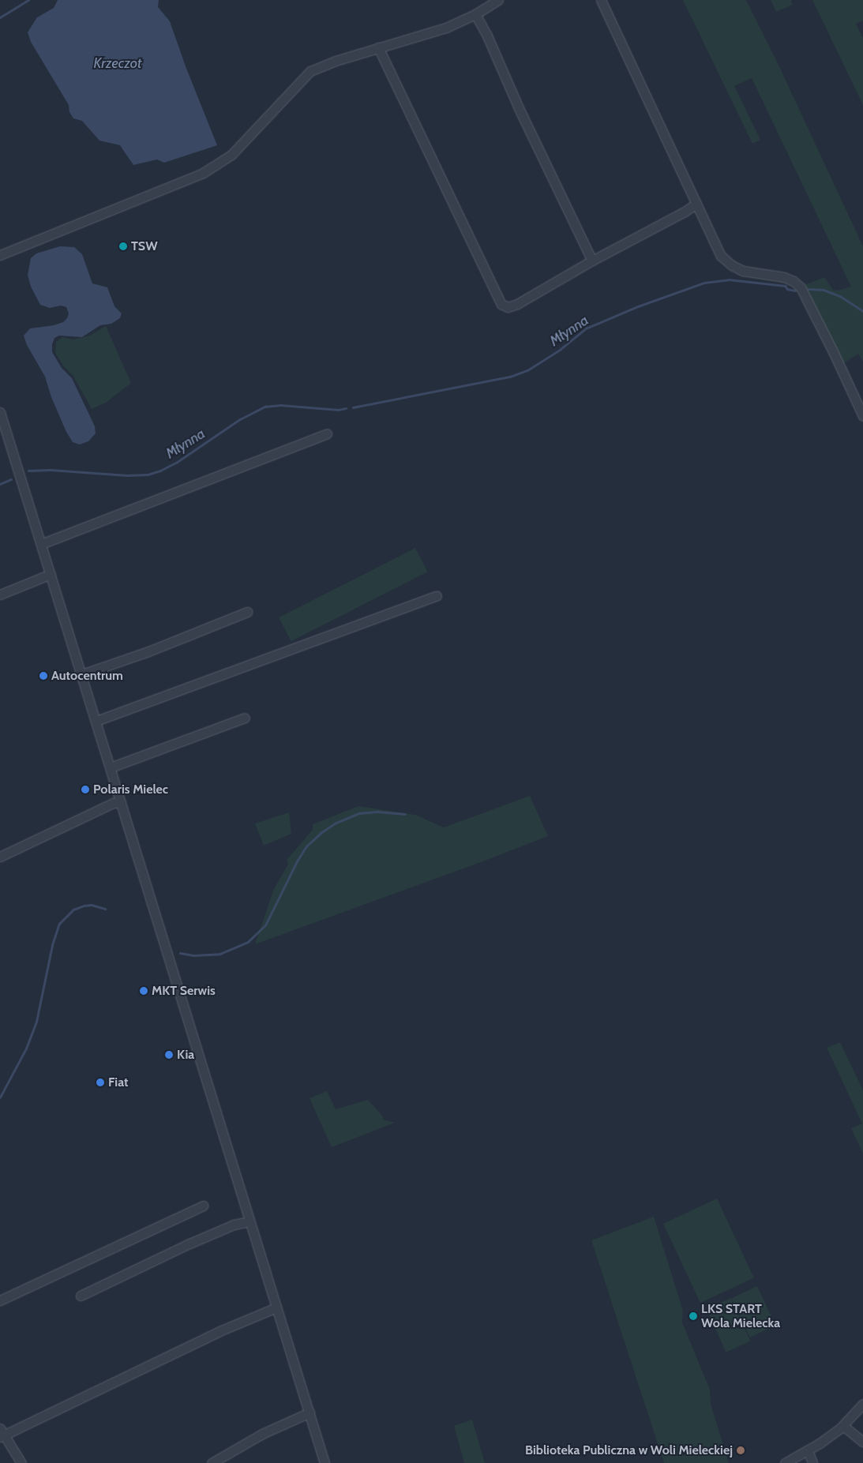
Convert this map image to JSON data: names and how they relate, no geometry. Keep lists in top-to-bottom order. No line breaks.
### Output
{"water":["Krzeczot","Młynna"],"places":["TSW","Autocentrum","Polaris Mielec","MKT Serwis","Kia","Fiat","LKS START Wola Mielecka","Biblioteka Publiczna w Woli Mieleckiej"]}
